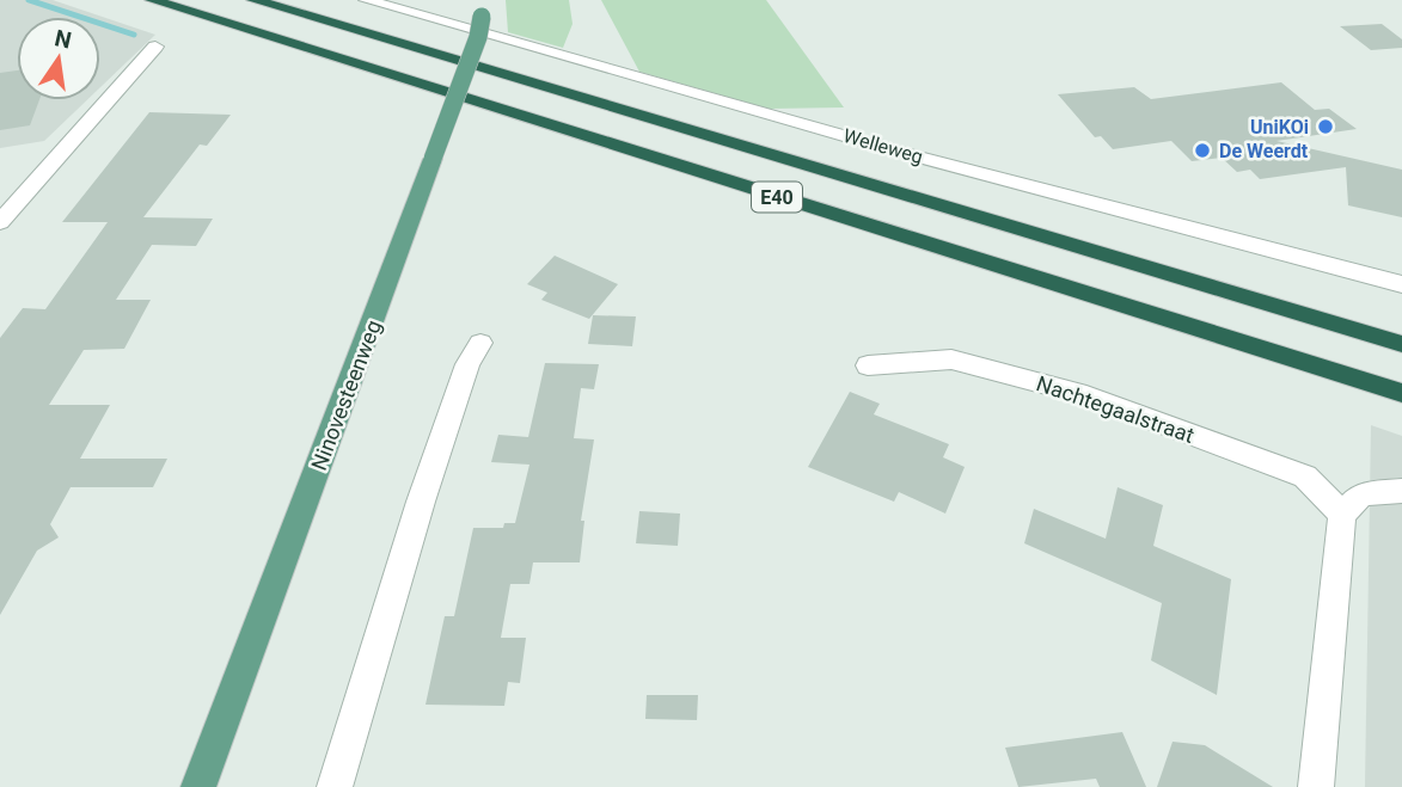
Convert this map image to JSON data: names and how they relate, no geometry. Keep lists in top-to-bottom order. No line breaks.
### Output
{"streets":{"highway":["E40"],"main road":["Ninovesteenweg"],"street":["Welleweg","Nachtegaalstraat"]},"places":["UniKOi","De Weerdt"],"north":"top"}
